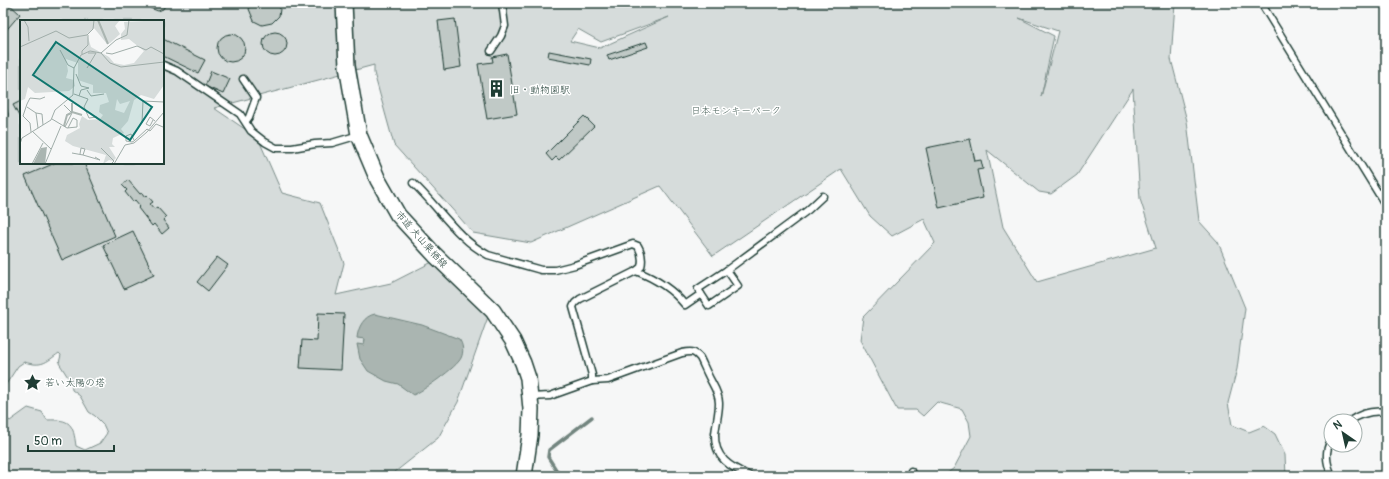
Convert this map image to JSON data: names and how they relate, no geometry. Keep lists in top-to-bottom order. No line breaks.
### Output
{"streets":{"street":["市道 犬山栗栖線"]},"parks":["日本モンキーパーク"],"places":{"building":["旧・動物園駅"],"place":["若い太陽の塔"]},"scale_bar":"50 m","north":"top left"}
